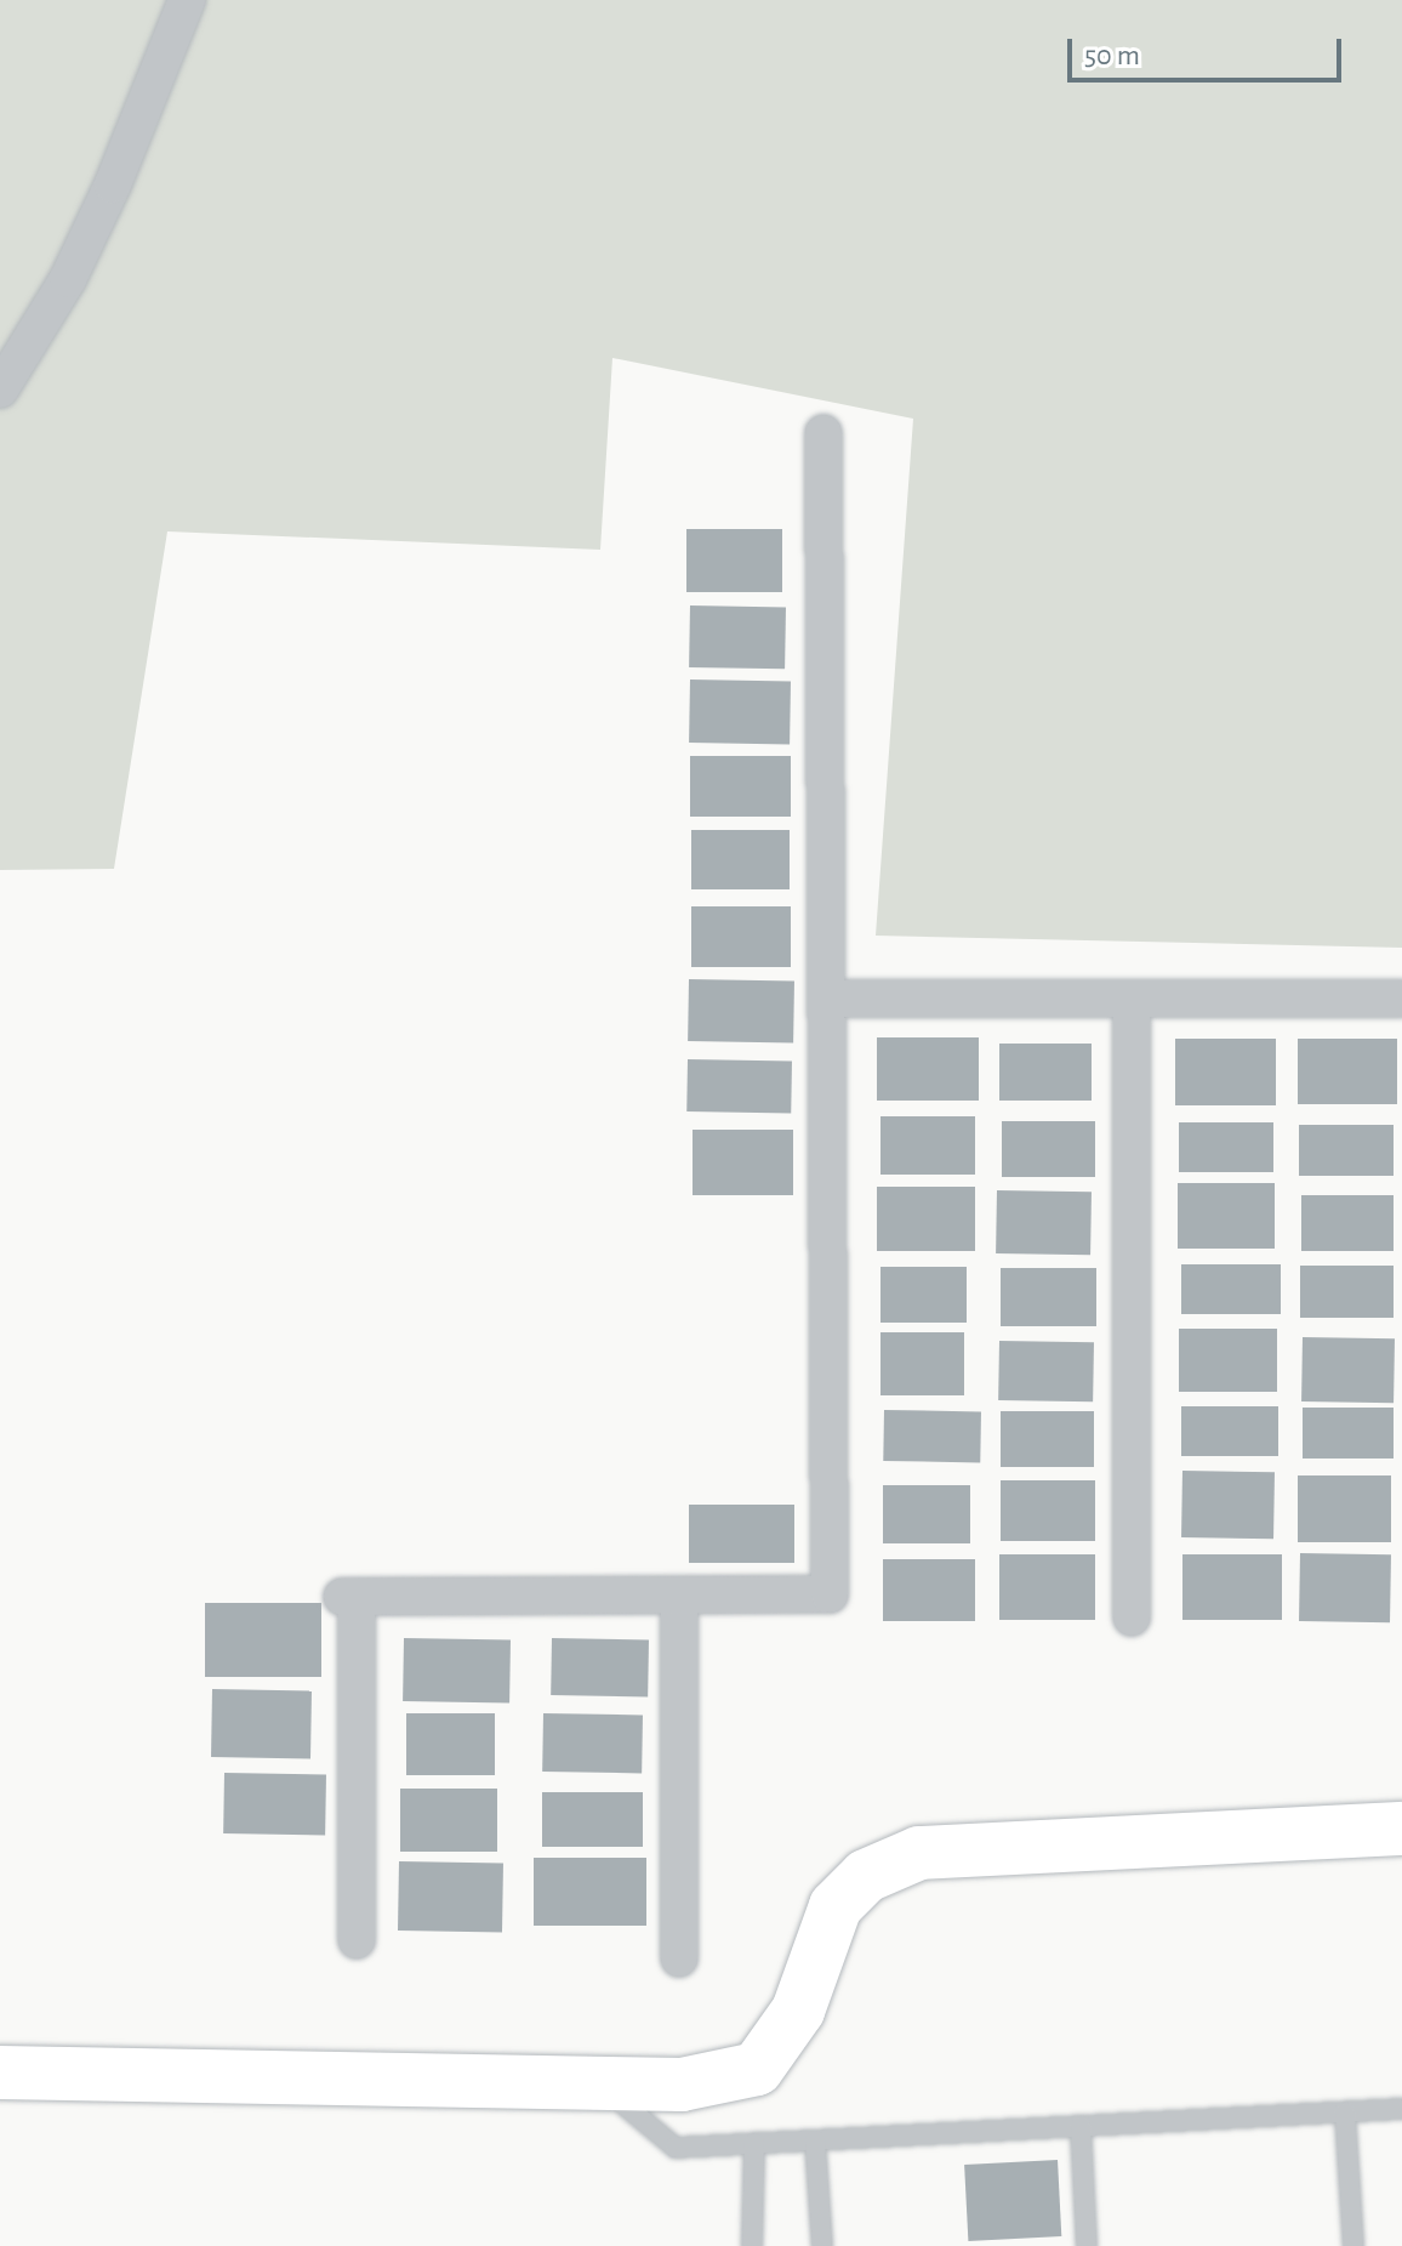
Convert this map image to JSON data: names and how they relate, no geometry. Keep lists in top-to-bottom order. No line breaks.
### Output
{"scale_bar":"50 m"}
